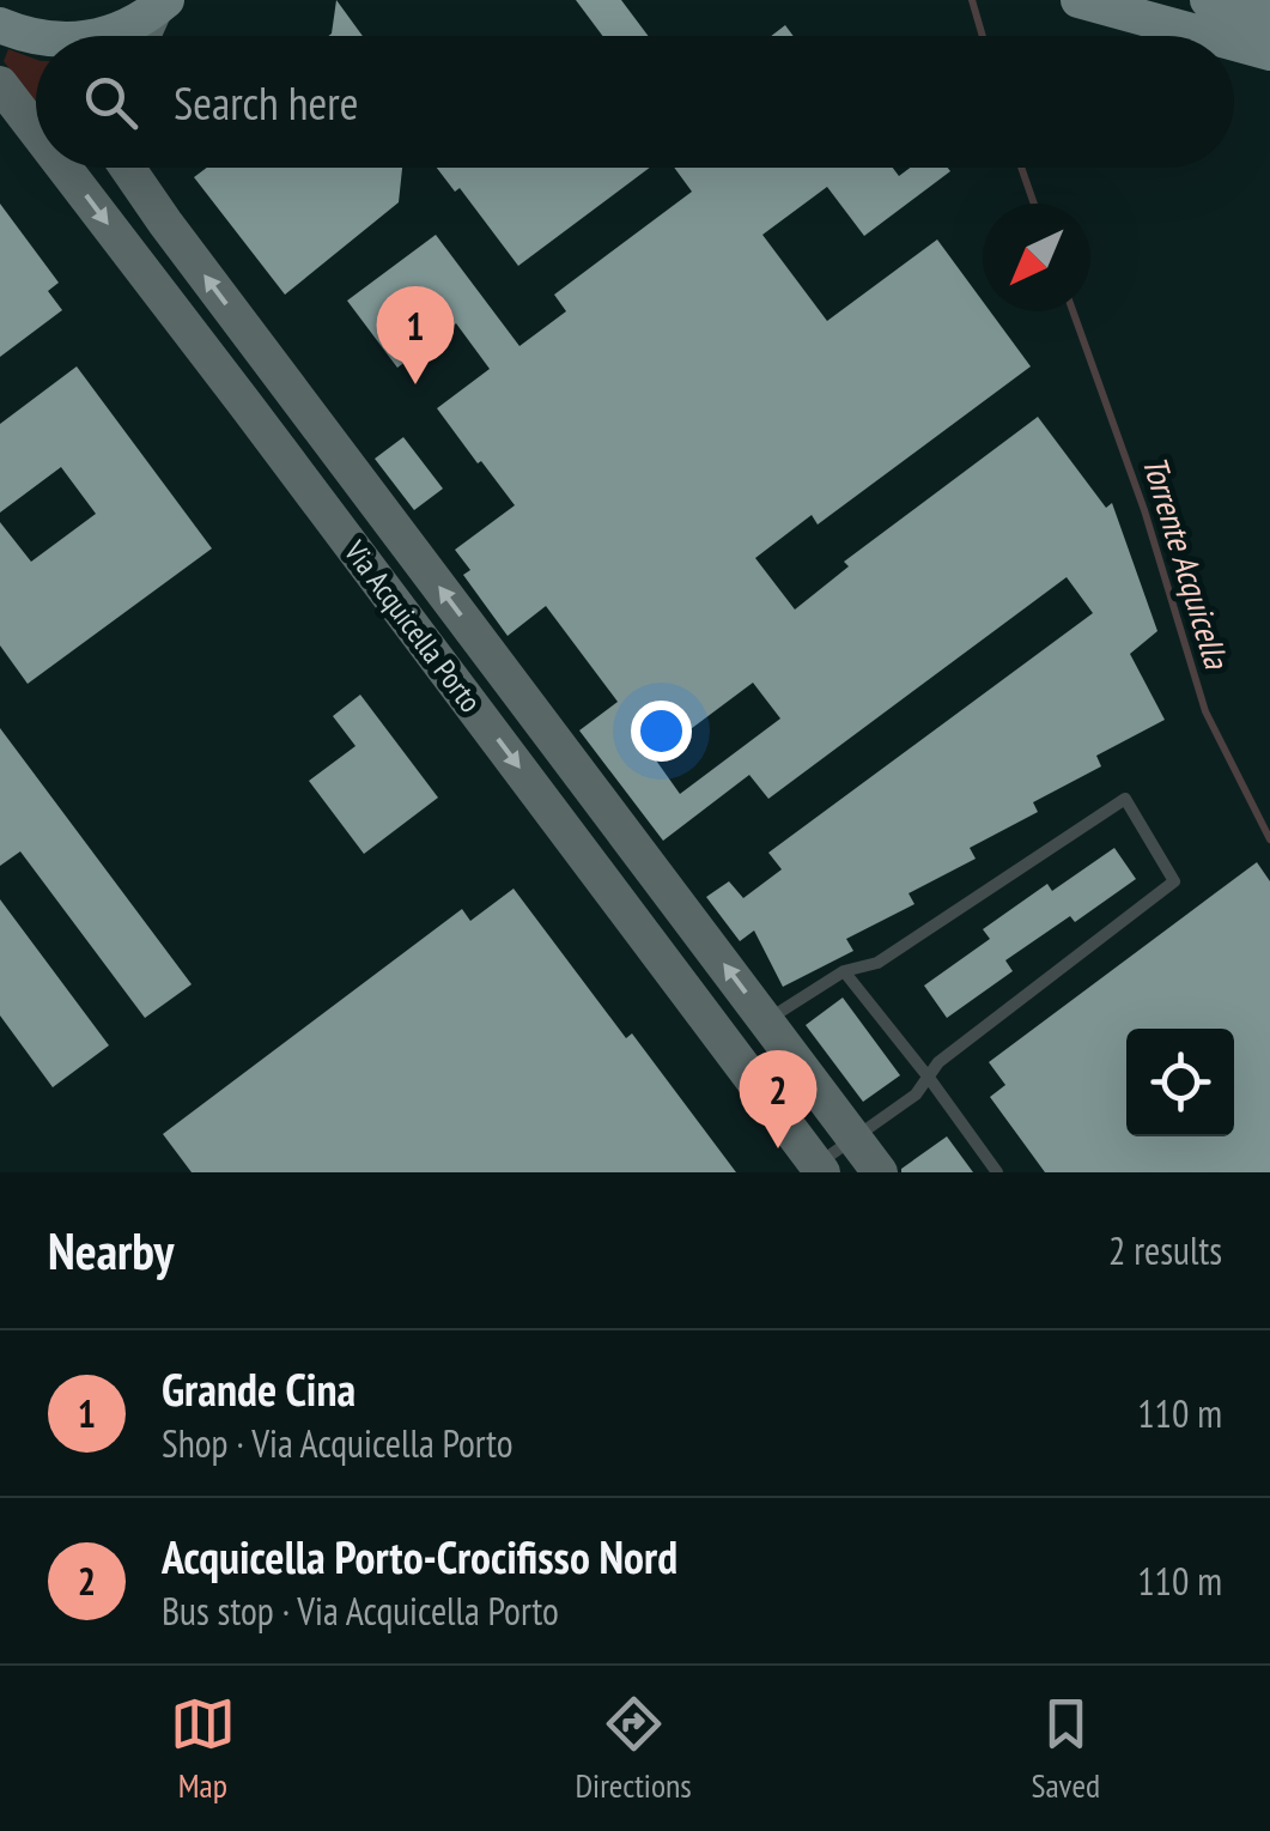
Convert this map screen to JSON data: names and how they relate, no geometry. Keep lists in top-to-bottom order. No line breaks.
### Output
{"streets":{"main road":["Via Acquicella Porto"]},"water":["Torrente Acquicella"],"north":"bottom left","page":{"search":"Search here","pins":["1","2"],"heading":["Nearby","2 results"],"list":[{"mark":"1","name":"Grande Cina","note":"Shop · Via Acquicella Porto","value":"110 m"},{"mark":"2","name":"Acquicella Porto-Crocifisso Nord","note":"Bus stop · Via Acquicella Porto","value":"110 m"}],"nav":["Map","Directions","Saved"]}}
